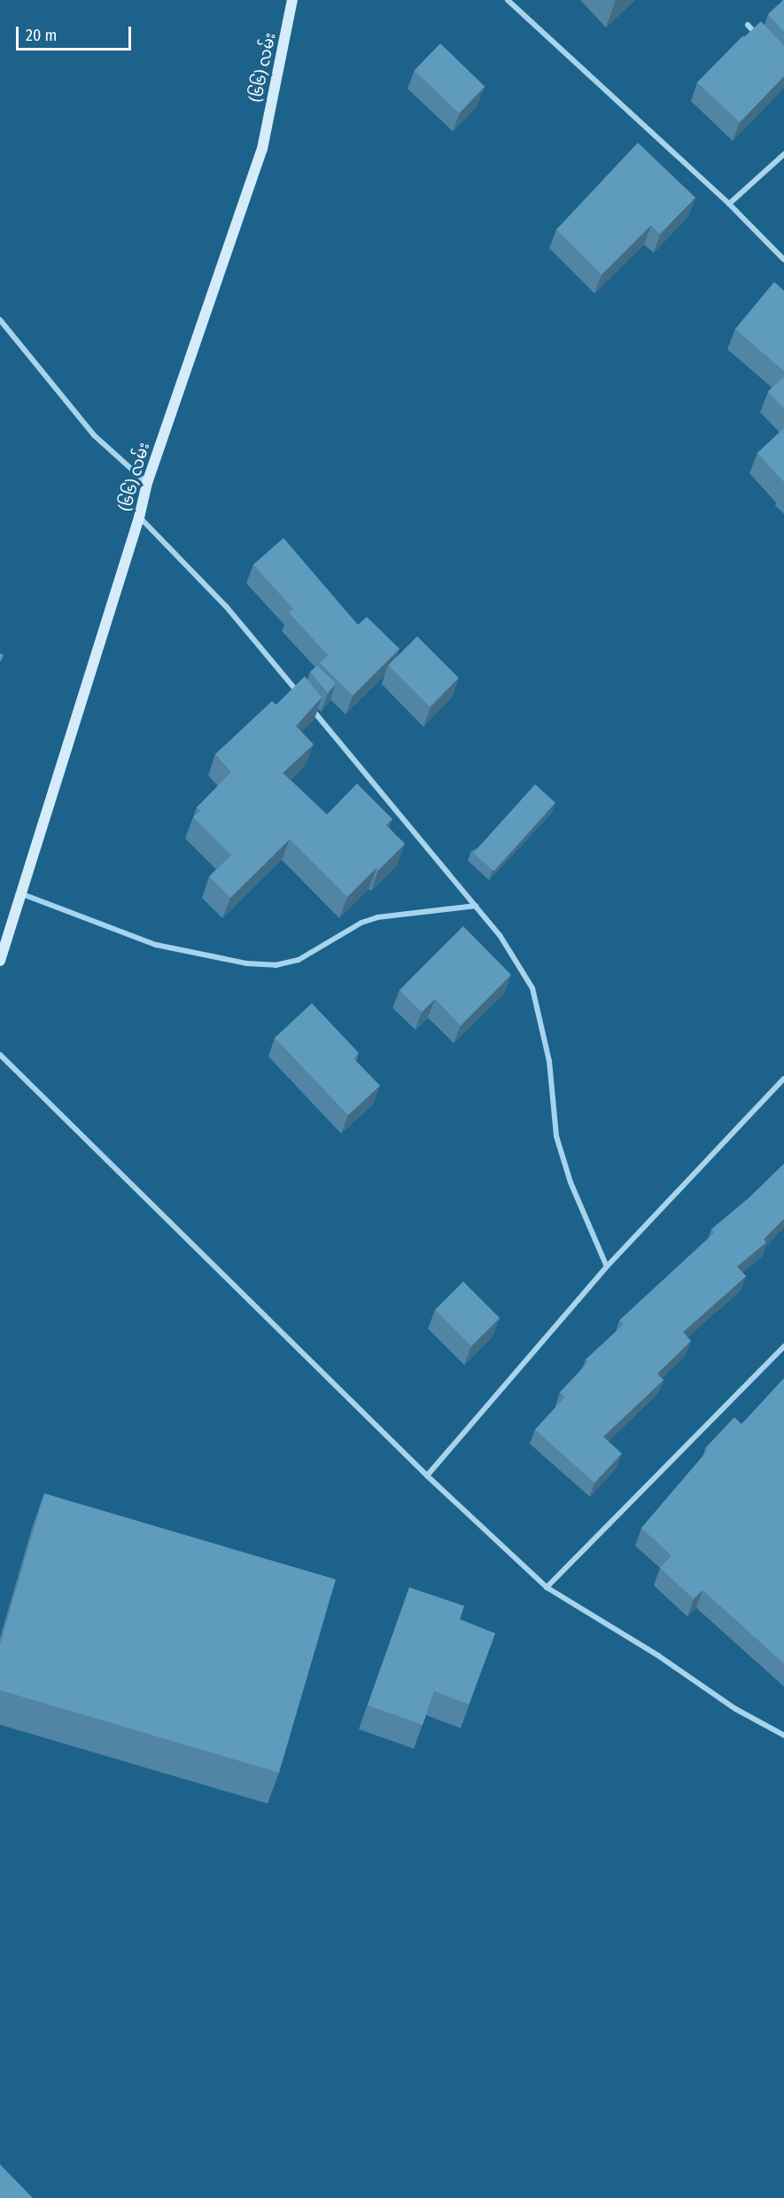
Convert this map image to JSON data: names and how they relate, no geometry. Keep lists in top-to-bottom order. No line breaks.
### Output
{"streets":{"street":["(၆၆) လမ်း"]},"scale_bar":"20 m"}
